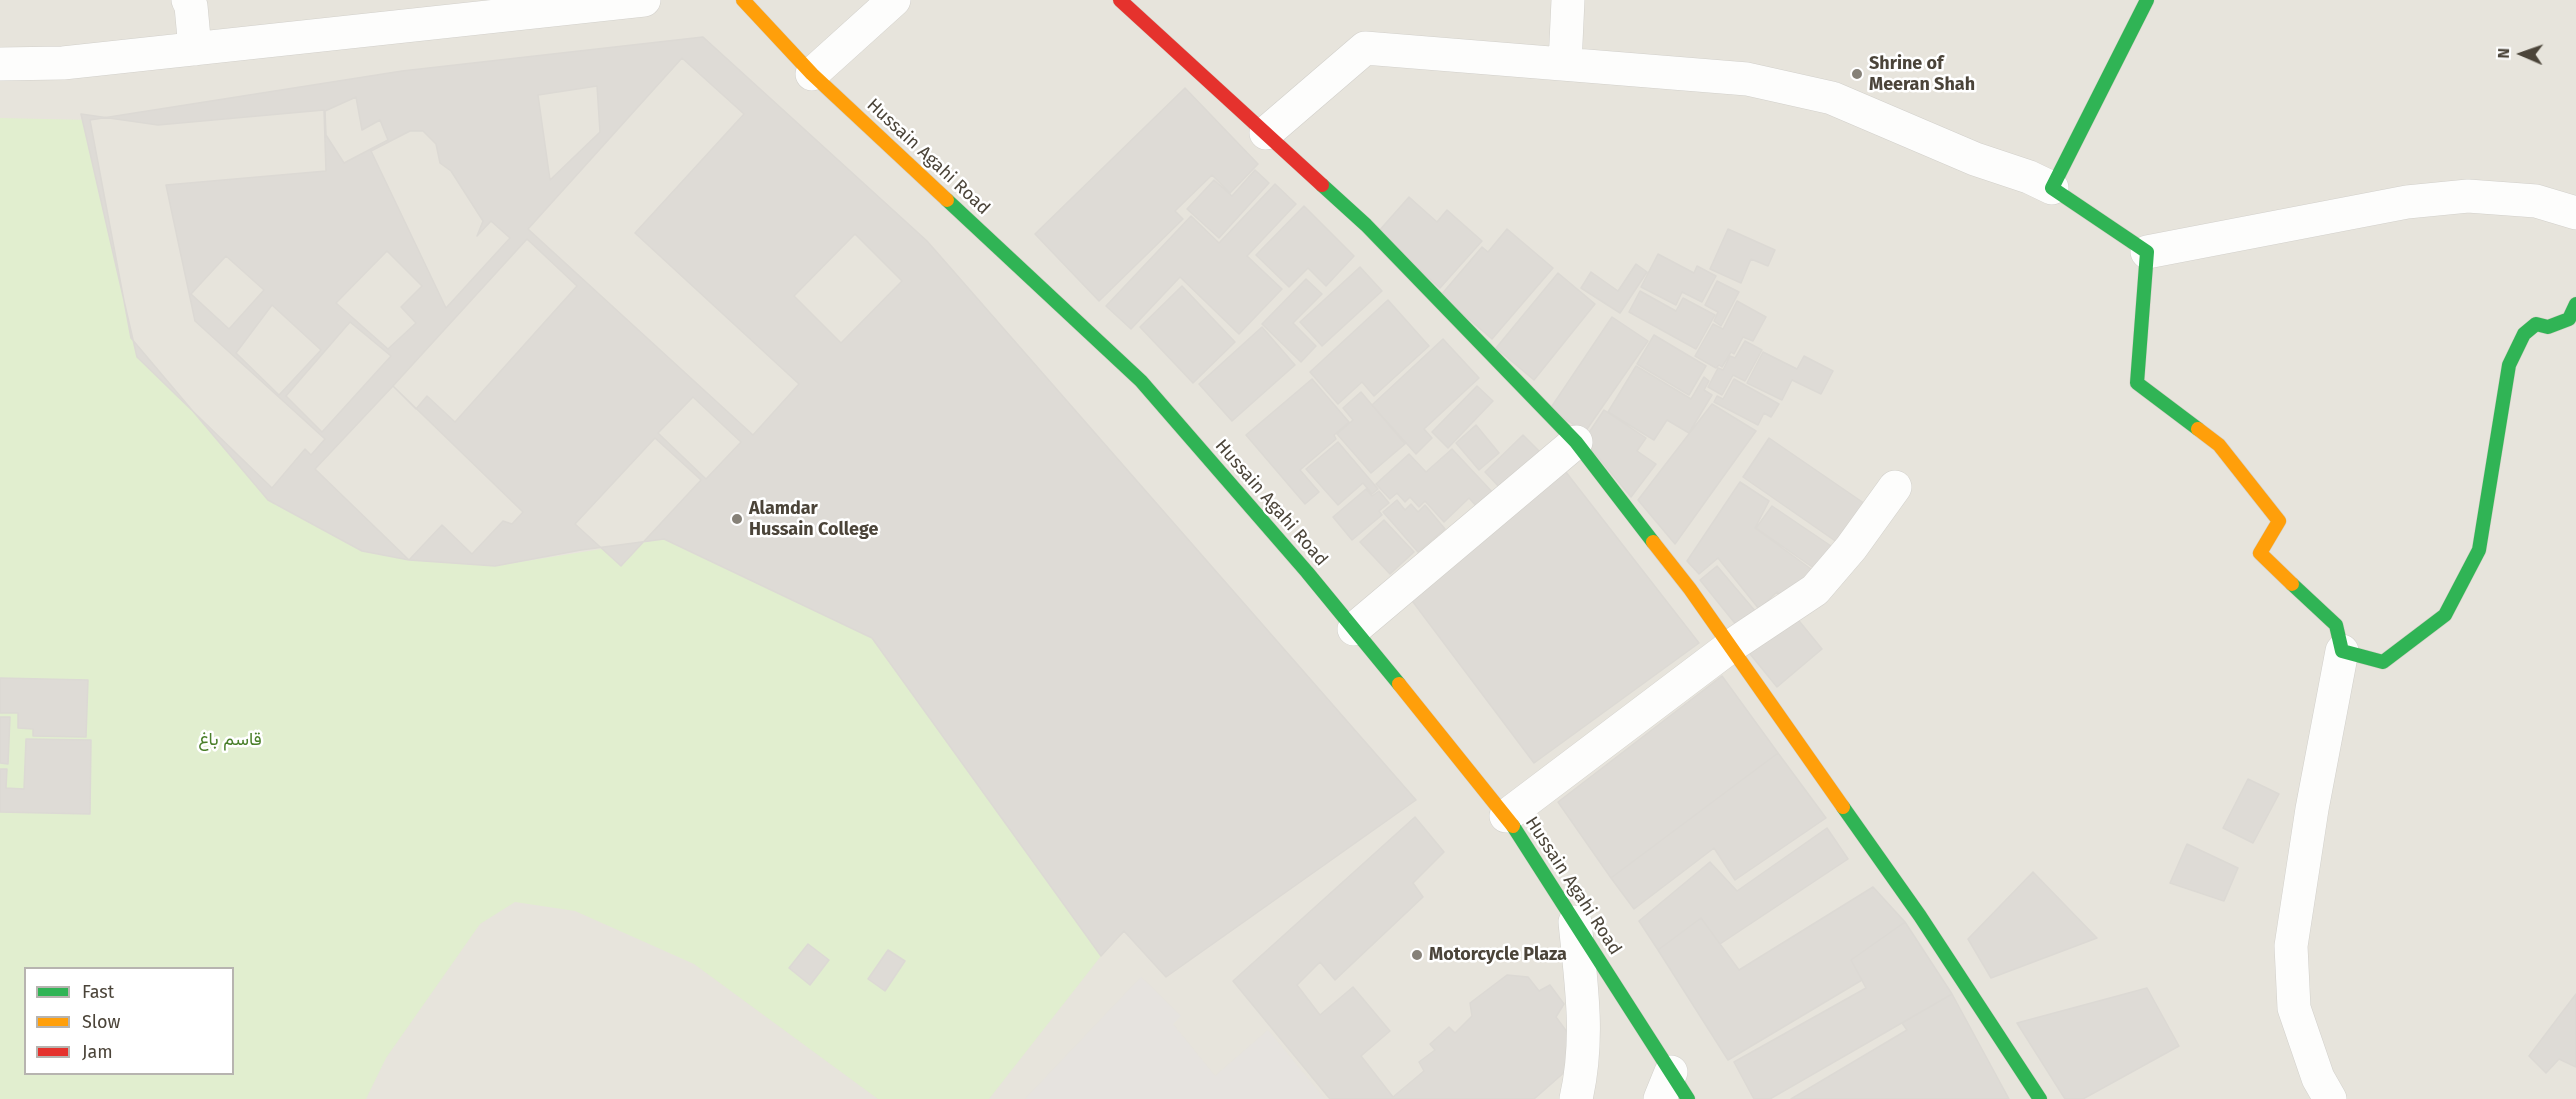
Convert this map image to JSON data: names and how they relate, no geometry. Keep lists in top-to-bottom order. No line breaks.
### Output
{"streets":{"street":["Hussain Agahi Road"]},"parks":["قاسم باغ"],"places":["Shrine of Meeran Shah","Alamdar Hussain College","Motorcycle Plaza"],"legend":["Fast","Slow","Jam"],"north":"left"}
